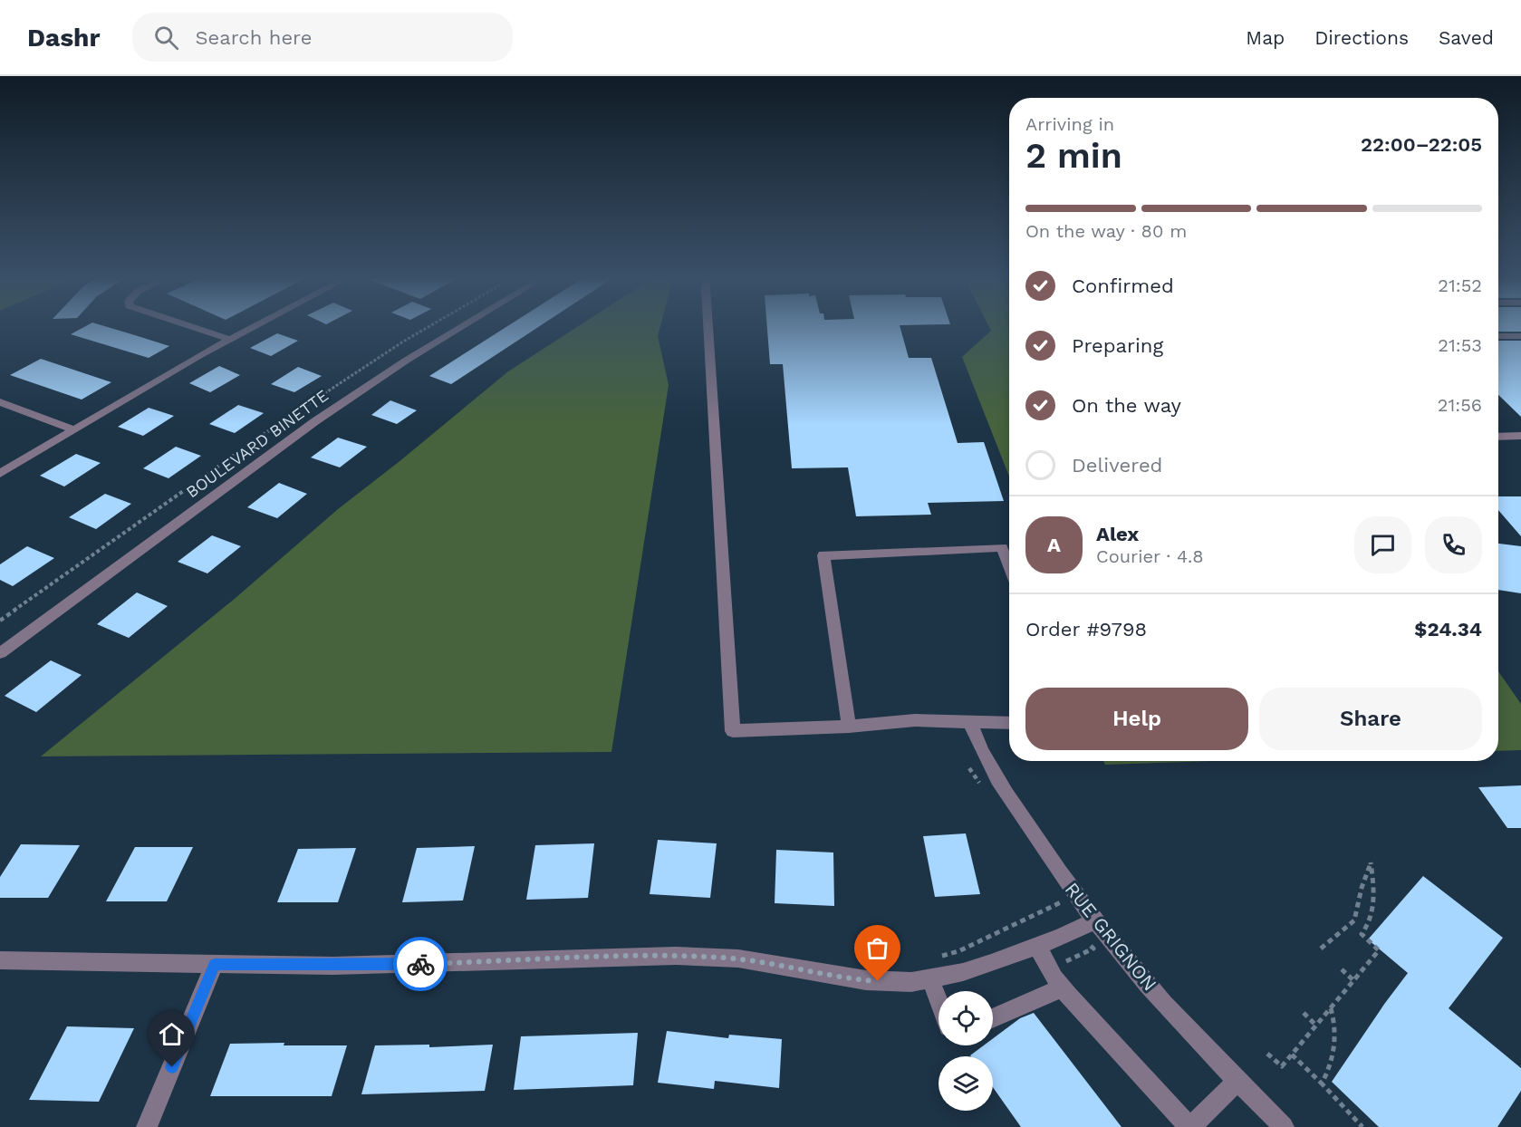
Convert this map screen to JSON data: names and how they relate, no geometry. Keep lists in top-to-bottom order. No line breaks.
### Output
{"streets":{"street":["BOULEVARD BINETTE","RUE GRIGNON"]},"page":{"header":"Dashr","search":"Search here","nav":["Map","Directions","Saved"],"heading":["2 min","Arriving in","22:00–22:05"],"panel":["Alex","Courier · 4.8","Order #9798","$24.34"],"bar":"On the way · 80 m","list":[["Confirmed","21:52"],["Preparing","21:53"],["On the way","21:56"],"Delivered"],"round":"A","buttons":["Help","Share"]}}
